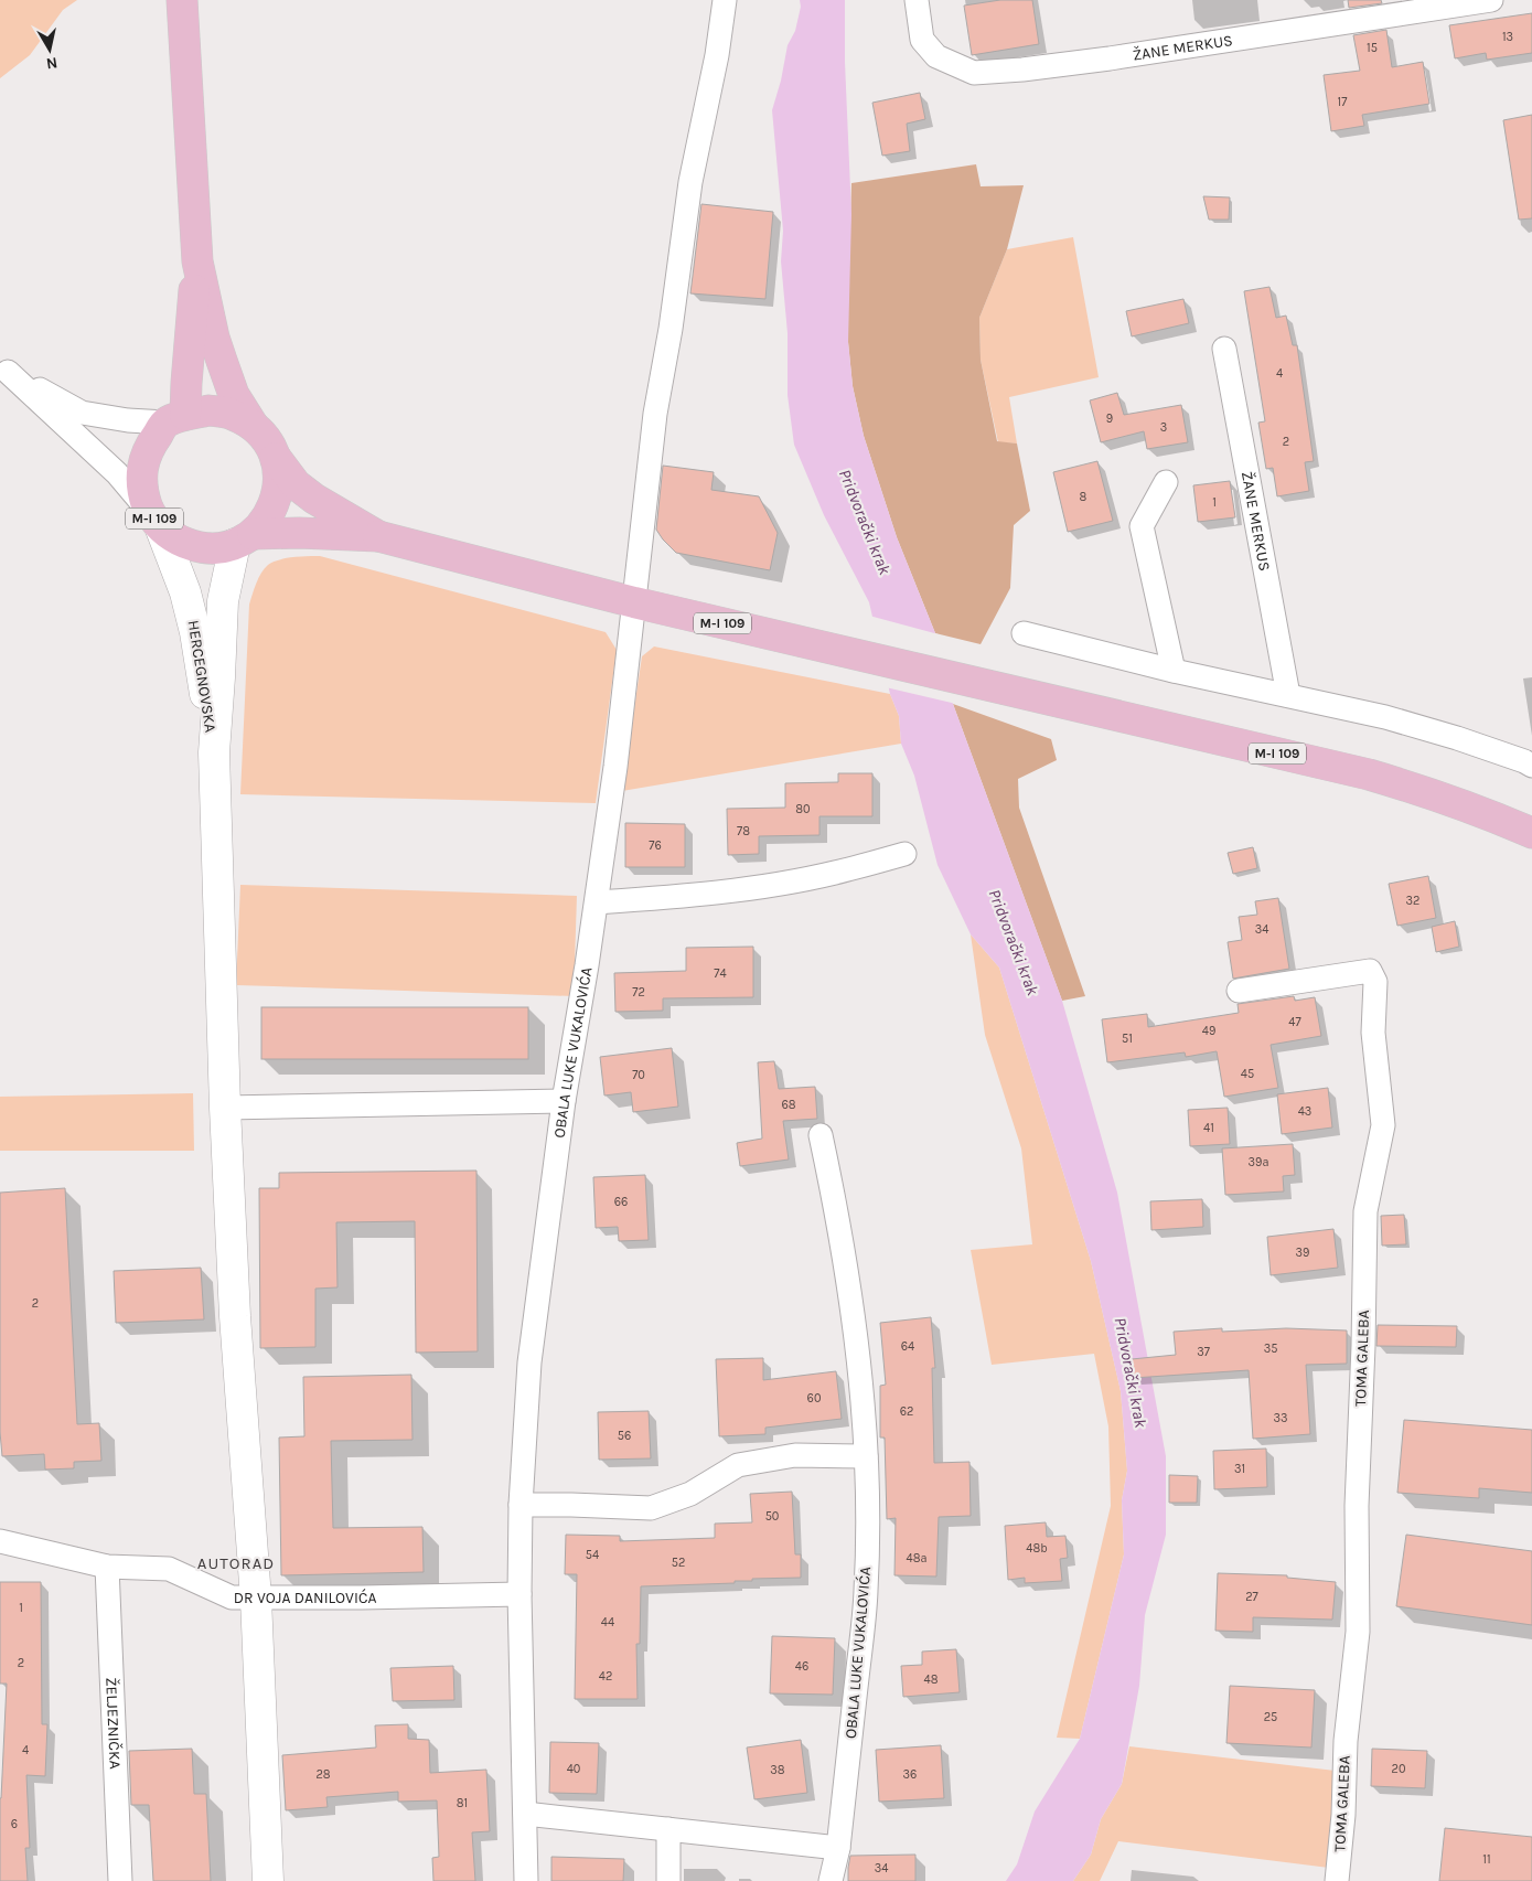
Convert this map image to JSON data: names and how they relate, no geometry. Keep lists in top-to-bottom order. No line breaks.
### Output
{"streets":{"main road":["M-I 109"],"street":["ŽANE MERKUS","HERCEGNOVSKA","OBALA LUKE VUKALOVIĆA","TOMA GALEBA","DR VOJA DANILOVIĆA","ŽELJEZNIČKA"]},"crossings":[["M-I 109","HERCEGNOVSKA"],["M-I 109","OBALA LUKE VUKALOVIĆA"],["OBALA LUKE VUKALOVIĆA","DR VOJA DANILOVIĆA"],["DR VOJA DANILOVIĆA","ŽELJEZNIČKA"]],"districts":["AUTORAD"],"water":["Pridvorački krak"],"house_numbers":["13","15","17","4","9","3","2","8","1","80","78","76","32","34","74","72","47","49","51","45","70","68","43","41","39a","66","39","2","64","35","37","60","62","33","56","31","50","48b","54","48a","52","27","1","44","2","46","42","48","25","4","40","20","38","28","36","81","6","11","34"],"north":"bottom"}
